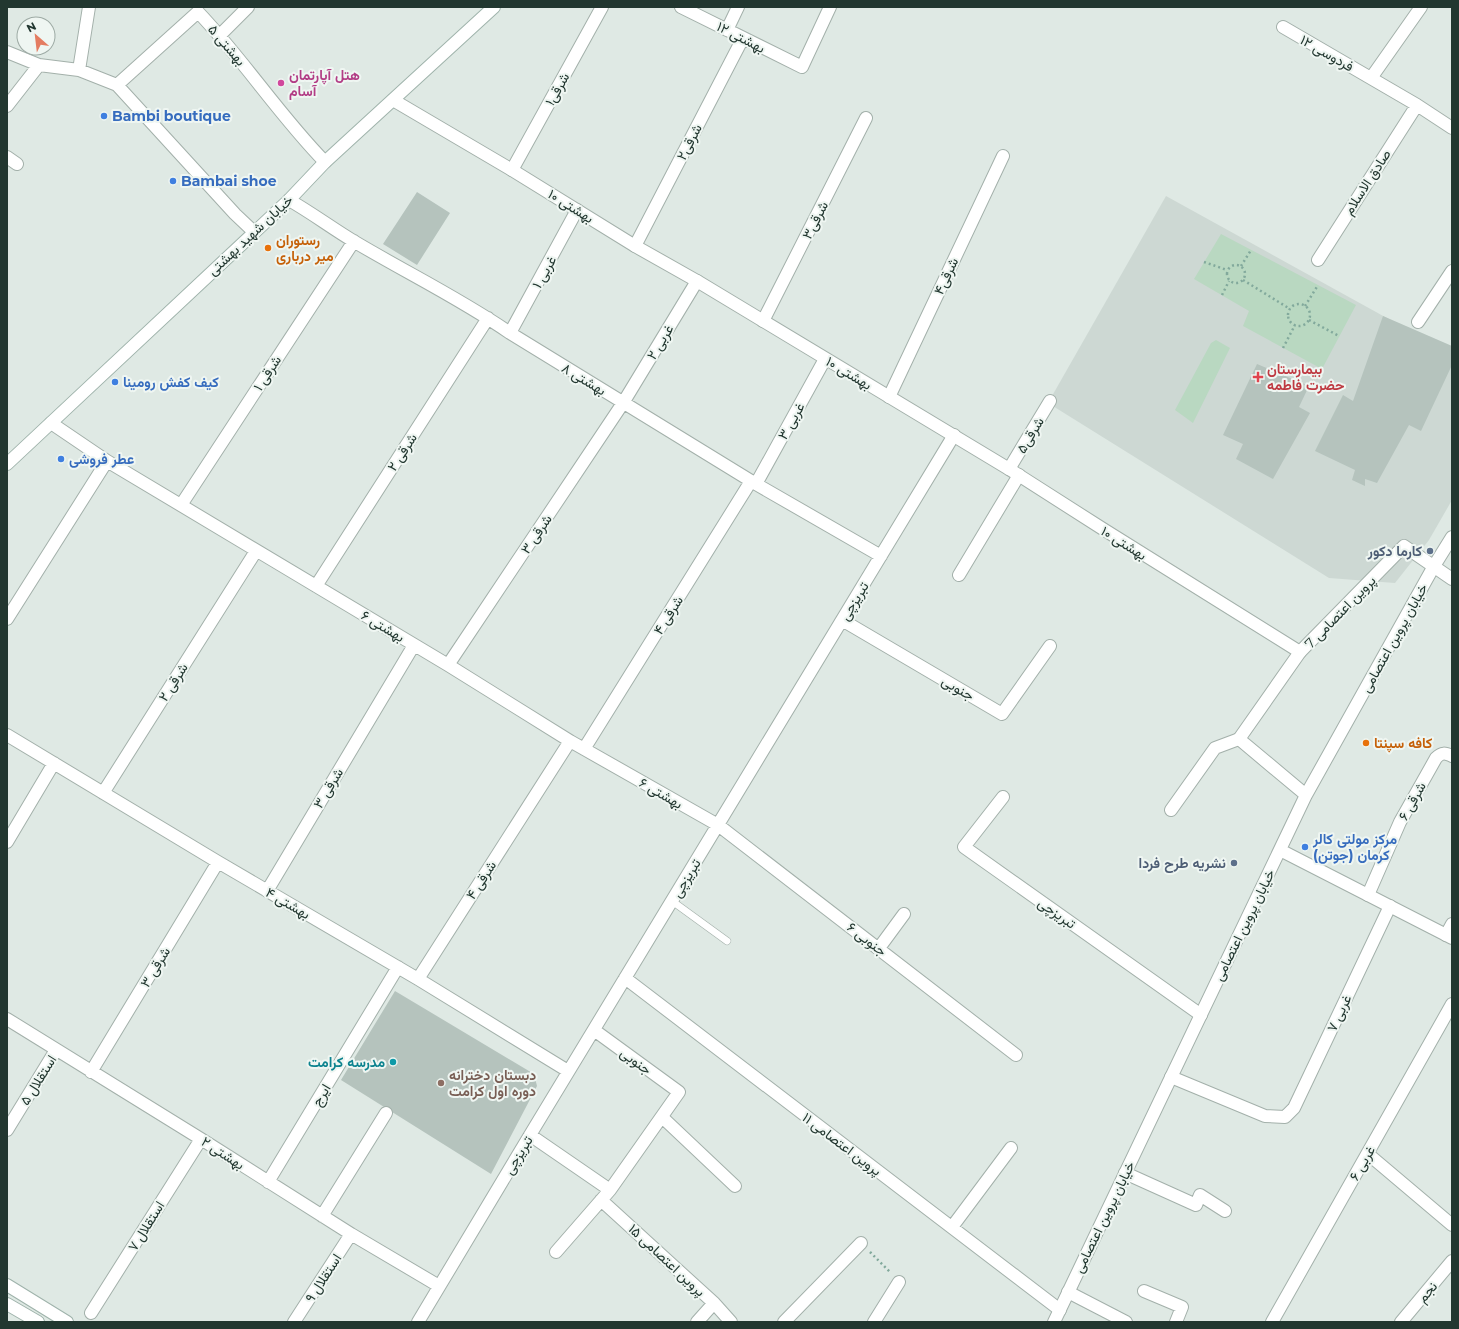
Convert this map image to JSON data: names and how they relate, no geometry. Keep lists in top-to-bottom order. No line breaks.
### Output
{"streets":{"street":["بهشتی ۱۲","بهشتی ۵","فردوسی ۱۲","شرقی۱","شرقی۲","صادق الاسلام","بهشتی ۱۰","شرقی۳","خیابان شهید بهشتی","غربی ۱","شرقی۴","غربی ۲","شرقی ۱","بهشتی ۸","غربی ۳","شرقی۵","شرقی ۲","شرقی ۳","تبریزچی","پروین اعتصامی 7","شرقی ۴","بهشتی ۶","خیابان پروین اعتصامی","جنوبی","شرقی ۶","بهشتی ۴","جنوبی ۶","۳ شرقی","غربی ۷","استقلال ۵","ایرج","پروین اعتصامی ۱۱","بهشتی ۲","غربی ۶","استقلال ۷","پروین اعتصامی ۱۵","استقلال ۹","نجم"]},"crossings":[["بهشتی ۱۲","شرقی۲"],["بهشتی ۵","خیابان شهید بهشتی"],["فردوسی ۱۲","صادق الاسلام"],["شرقی۱","بهشتی ۱۰"],["شرقی۲","بهشتی ۱۰"],["بهشتی ۱۰","شرقی۳"],["بهشتی ۱۰","خیابان شهید بهشتی"],["بهشتی ۱۰","غربی ۱"],["بهشتی ۱۰","شرقی۴"],["بهشتی ۱۰","غربی ۲"],["بهشتی ۱۰","غربی ۳"],["بهشتی ۱۰","شرقی۵"],["بهشتی ۱۰","تبریزچی"],["بهشتی ۱۰","پروین اعتصامی 7"],["خیابان شهید بهشتی","بهشتی ۸"],["خیابان شهید بهشتی","بهشتی ۶"],["غربی ۱","بهشتی ۸"],["غربی ۲","بهشتی ۸"],["غربی ۲","شرقی ۳"],["شرقی ۱","بهشتی ۸"],["شرقی ۱","بهشتی ۶"],["بهشتی ۸","غربی ۳"],["بهشتی ۸","شرقی ۲"],["بهشتی ۸","شرقی ۳"],["بهشتی ۸","تبریزچی"],["بهشتی ۸","شرقی ۴"],["غربی ۳","شرقی ۴"],["شرقی ۲","بهشتی ۶"],["شرقی ۲","بهشتی ۴"],["شرقی ۳","بهشتی ۶"],["شرقی ۳","بهشتی ۴"],["تبریزچی","بهشتی ۶"],["تبریزچی","خیابان پروین اعتصامی"],["تبریزچی","جنوبی"],["تبریزچی","بهشتی ۴"],["تبریزچی","جنوبی ۶"],["تبریزچی","پروین اعتصامی ۱۱"],["تبریزچی","بهشتی ۲"],["پروین اعتصامی 7","خیابان پروین اعتصامی"],["شرقی ۴","بهشتی ۶"],["شرقی ۴","بهشتی ۴"],["بهشتی ۶","جنوبی ۶"],["خیابان پروین اعتصامی","غربی ۷"],["خیابان پروین اعتصامی","پروین اعتصامی ۱۱"],["بهشتی ۴","۳ شرقی"],["بهشتی ۴","ایرج"],["۳ شرقی","بهشتی ۲"],["استقلال ۵","بهشتی ۲"],["ایرج","بهشتی ۲"],["بهشتی ۲","استقلال ۷"],["بهشتی ۲","استقلال ۹"]],"places":{"other":["هتل آپارتمان آسام","Bambi boutique","Bambai shoe","رستوران میر درباری","کیف کفش رومینا","عطر فروشی","کارما دکور","کافه سپنتا","مرکز مولتی کالر کرمان (جوتن)","نشریه طرح فردا","مدرسه کرامت","دبستان دخترانه دوره اول کرامت"],"health":["بیمارستان حضرت فاطمه"]},"north":"top left"}
